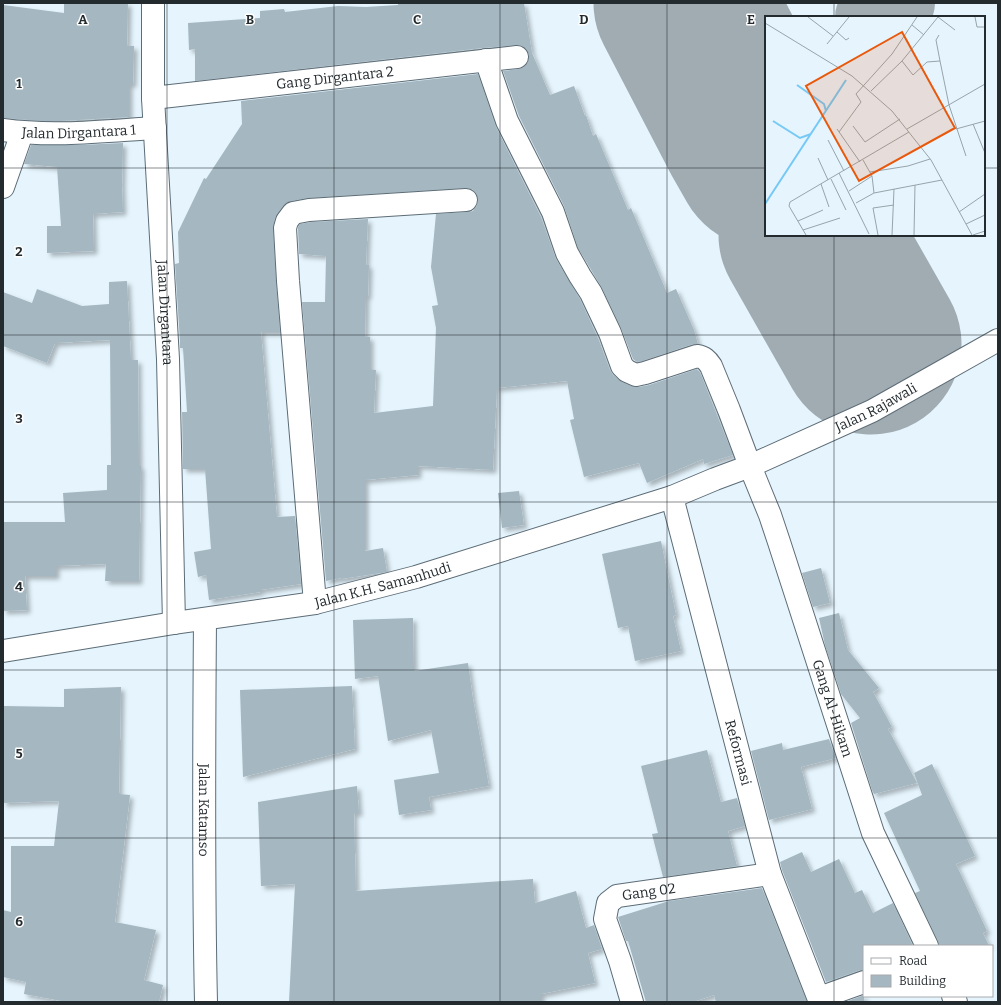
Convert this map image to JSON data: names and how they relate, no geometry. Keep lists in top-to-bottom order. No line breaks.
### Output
{"streets":{"street":["Gang Dirgantara 2","Jalan Dirgantara 1","Jalan Dirgantara","Jalan Rajawali","Jalan K.H. Samanhudi","Gang Al-Hikam","Reformasi","Jalan Katamso","Gang 02"]},"crossings":[["Gang Dirgantara 2","Jalan Dirgantara"],["Gang Dirgantara 2","Gang Al-Hikam"],["Jalan Dirgantara 1","Jalan Dirgantara"],["Jalan Dirgantara","Jalan K.H. Samanhudi"],["Jalan Rajawali","Jalan K.H. Samanhudi"],["Jalan Rajawali","Gang Al-Hikam"],["Jalan K.H. Samanhudi","Gang Al-Hikam"],["Jalan K.H. Samanhudi","Reformasi"],["Jalan K.H. Samanhudi","Jalan Katamso"],["Reformasi","Gang 02"]],"legend":["Road","Building"],"grid":{"columns":["A","B","C","D","E"],"rows":["1","2","3","4","5","6"]}}
